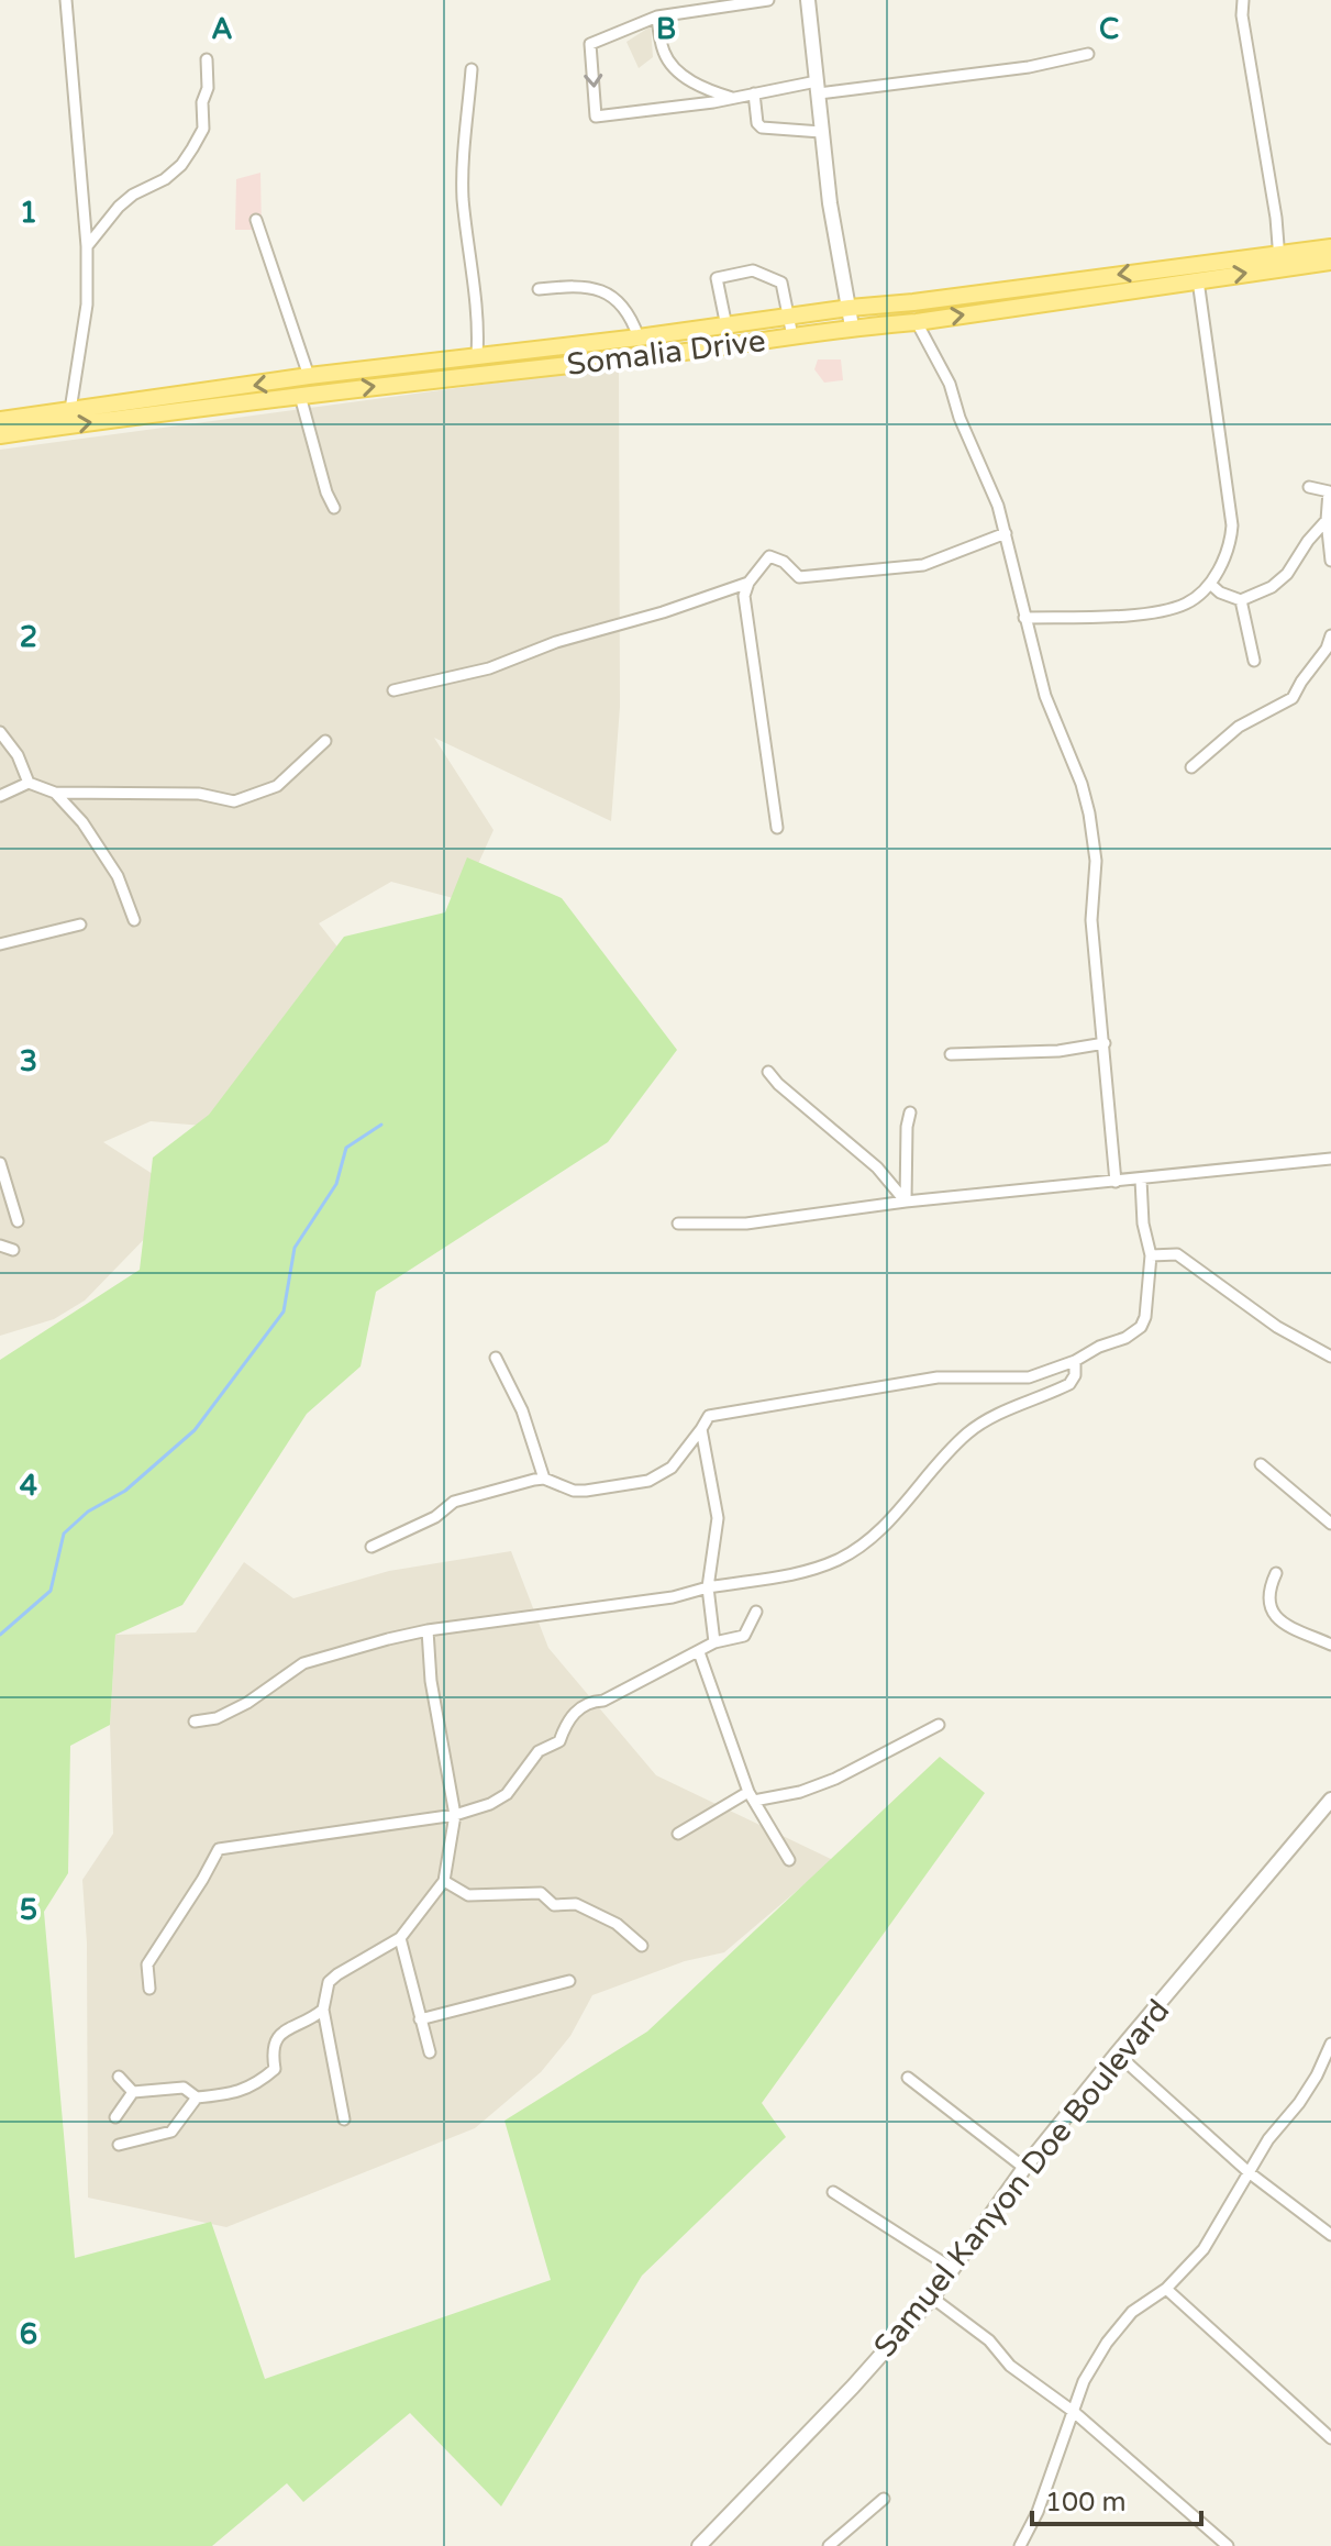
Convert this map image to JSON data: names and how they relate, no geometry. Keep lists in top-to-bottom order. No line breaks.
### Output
{"streets":{"main road":["Somalia Drive"],"street":["Samuel Kanyon Doe Boulevard"]},"scale_bar":"100 m","grid":{"columns":["A","B","C"],"rows":["1","2","3","4","5","6"]}}
